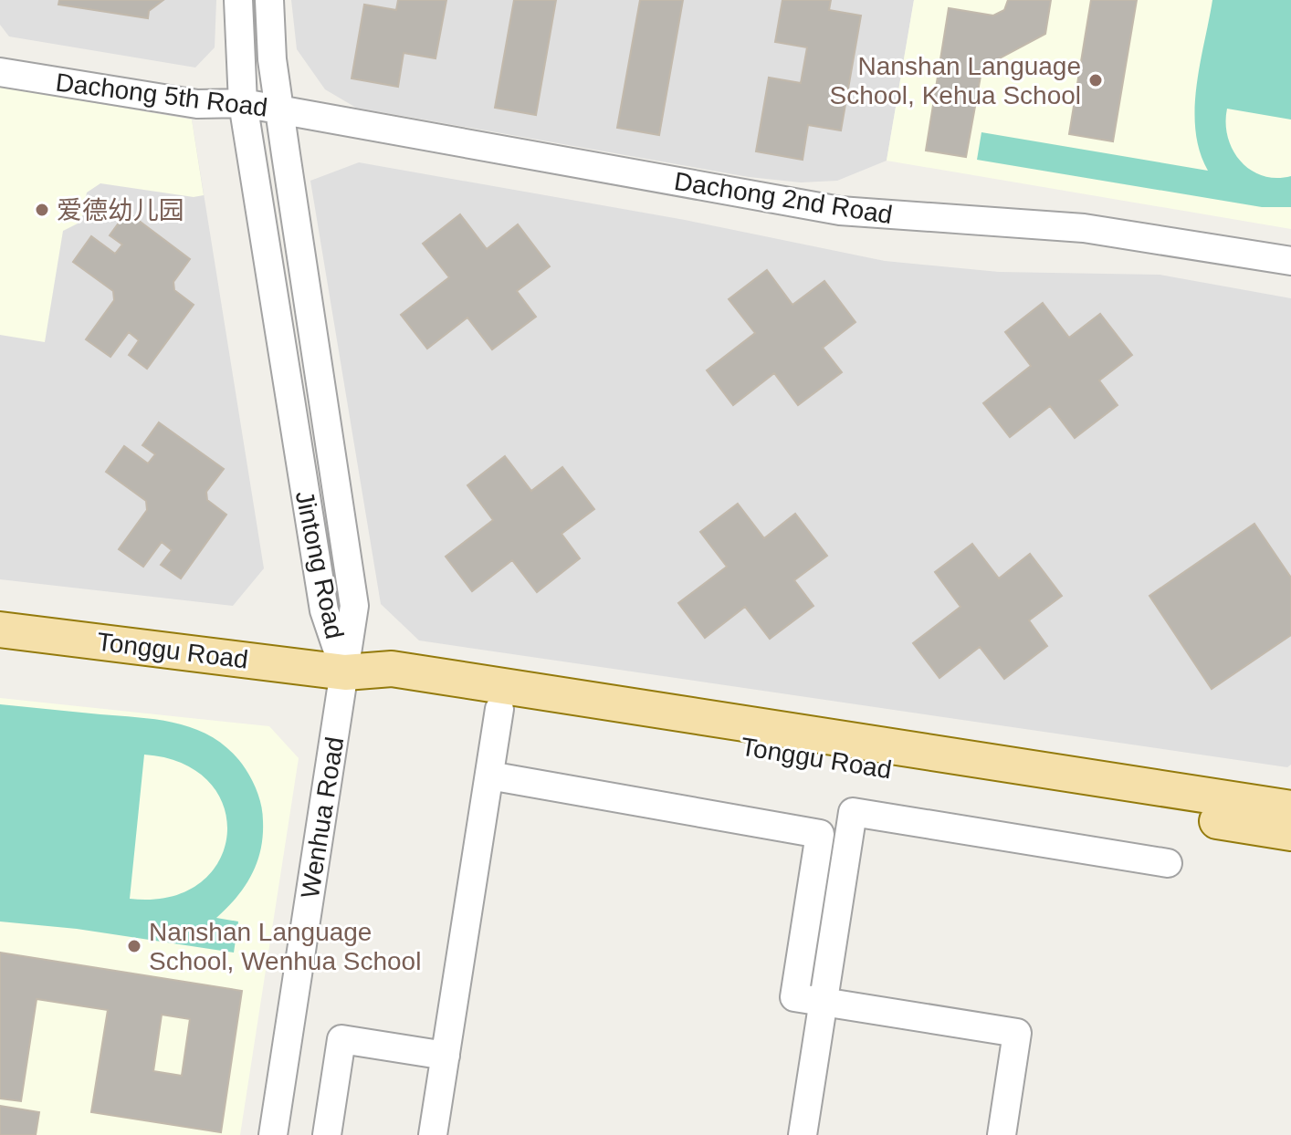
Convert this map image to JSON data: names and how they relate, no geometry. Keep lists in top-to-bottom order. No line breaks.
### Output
{"streets":{"main road":["Tonggu Road"],"street":["Dachong 5th Road","Dachong 2nd Road","Jintong Road","Wenhua Road"]},"crossings":[["Dachong 5th Road","Dachong 2nd Road"],["Dachong 5th Road","Jintong Road"],["Dachong 2nd Road","Jintong Road"],["Jintong Road","Tonggu Road"],["Jintong Road","Wenhua Road"],["Tonggu Road","Wenhua Road"]],"places":["Nanshan Language School, Kehua School","爱德幼儿园","Nanshan Language School, Wenhua School"]}
